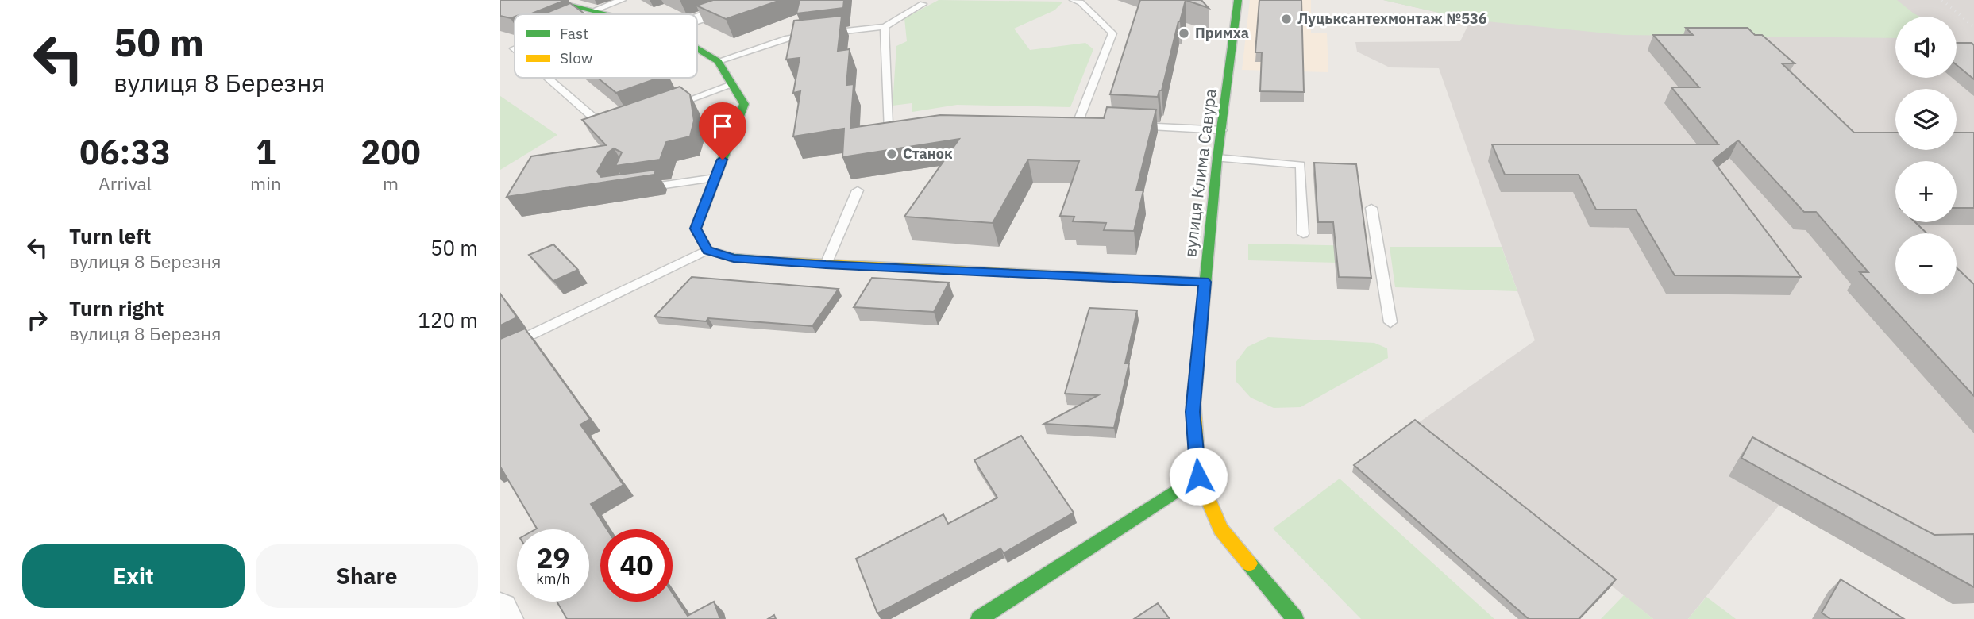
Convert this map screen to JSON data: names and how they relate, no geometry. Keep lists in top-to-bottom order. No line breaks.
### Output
{"streets":{"street":["вулиця Клима Савура"]},"places":["Луцьксантехмонтаж №536","Примха","Станок"],"legend":["Fast","Slow"],"page":{"turn":["50 m","вулиця 8 Березня"],"map_buttons":["+","−"],"eta":["06:33","Arrival","1","min","200","m"],"list":[{"name":"Turn left","note":"вулиця 8 Березня","value":"50 m"},{"name":"Turn right","note":"вулиця 8 Березня","value":"120 m"}],"speed":"29 km/h","limit":"40","buttons":["Exit","Share"]}}
